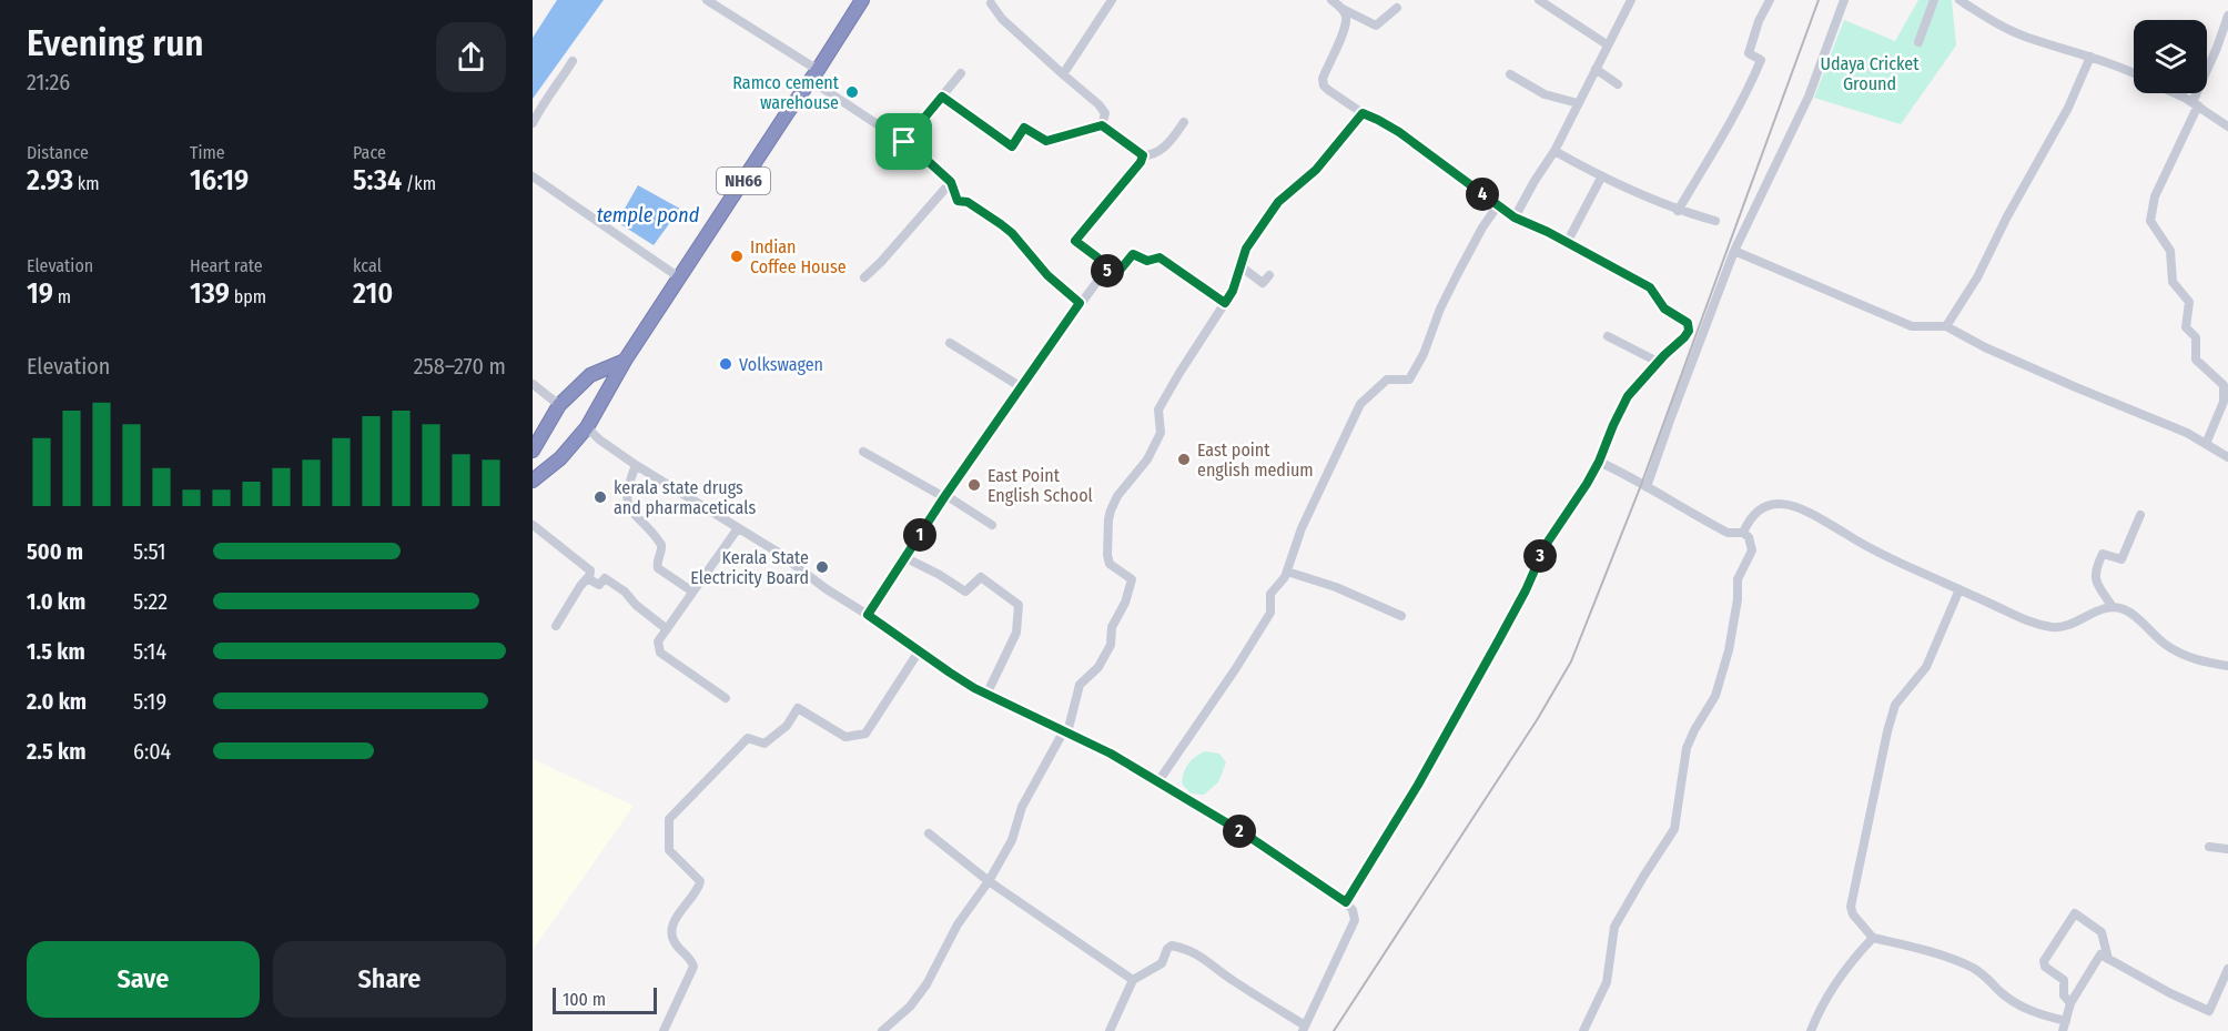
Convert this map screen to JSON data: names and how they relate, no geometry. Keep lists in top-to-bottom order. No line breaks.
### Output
{"streets":{"highway":["NH66"]},"water":["temple pond"],"parks":["Udaya Cricket Ground"],"places":["Ramco cement warehouse","Indian Coffee House","Volkswagen","East point english medium","East Point English School","kerala state drugs and pharmaceticals","Kerala State Electricity Board"],"scale_bar":"100 m","page":{"heading":["Evening run","21:26"],"stats":[["Distance","2.93 km"],["Time","16:19"],["Pace","5:34 /km"],["Elevation","19 m"],["Heart rate","139 bpm"],["kcal","210"]],"pins":["4","5","1","3","2"],"chart":["Elevation","258–270 m"],"list":[{"name":"500 m","note":"5:51"},{"name":"1.0 km","note":"5:22"},{"name":"1.5 km","note":"5:14"},{"name":"2.0 km","note":"5:19"},{"name":"2.5 km","note":"6:04"}],"buttons":["Save","Share"],"scale":"100 m"}}
